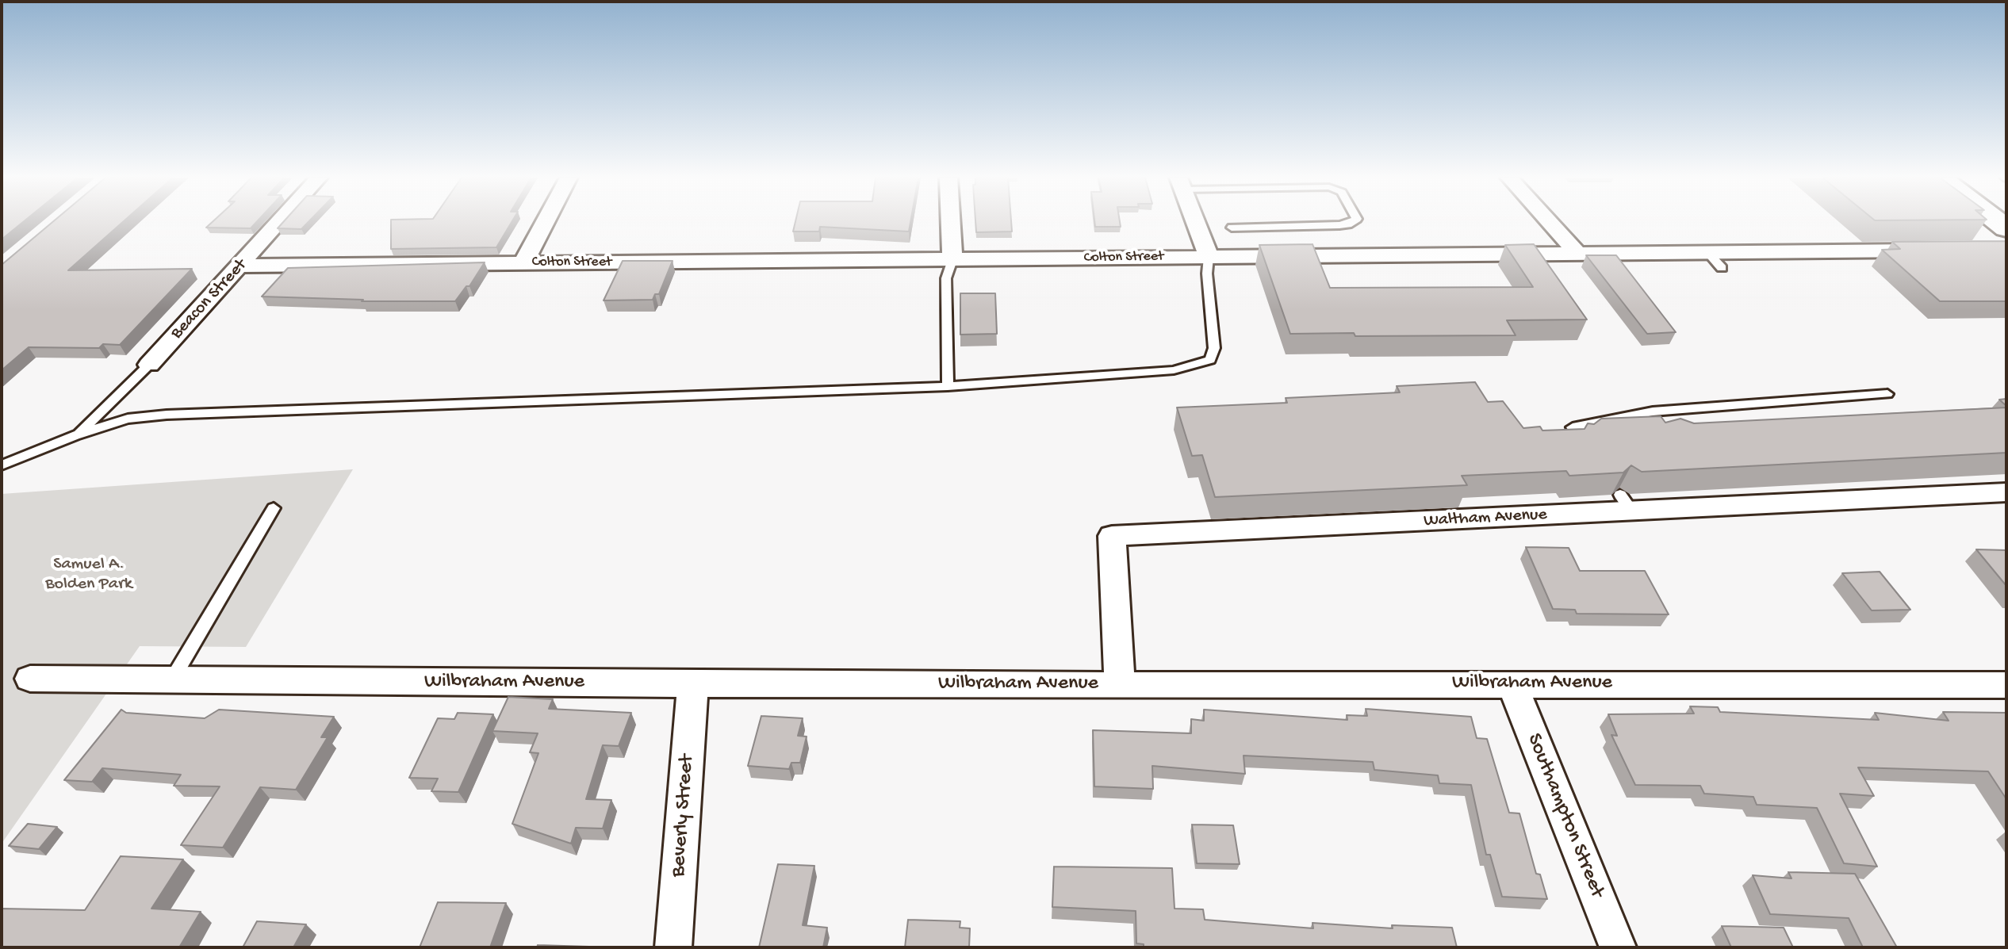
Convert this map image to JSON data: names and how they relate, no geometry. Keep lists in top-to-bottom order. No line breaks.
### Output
{"streets":{"street":["Colton Street","Beacon Street","Waltham Avenue","Wilbraham Avenue","Beverly Street","Southampton Street"]},"crossings":[["Colton Street","Beacon Street"],["Waltham Avenue","Wilbraham Avenue"],["Wilbraham Avenue","Beverly Street"],["Wilbraham Avenue","Southampton Street"]],"parks":["Samuel A. Bolden Park"]}
